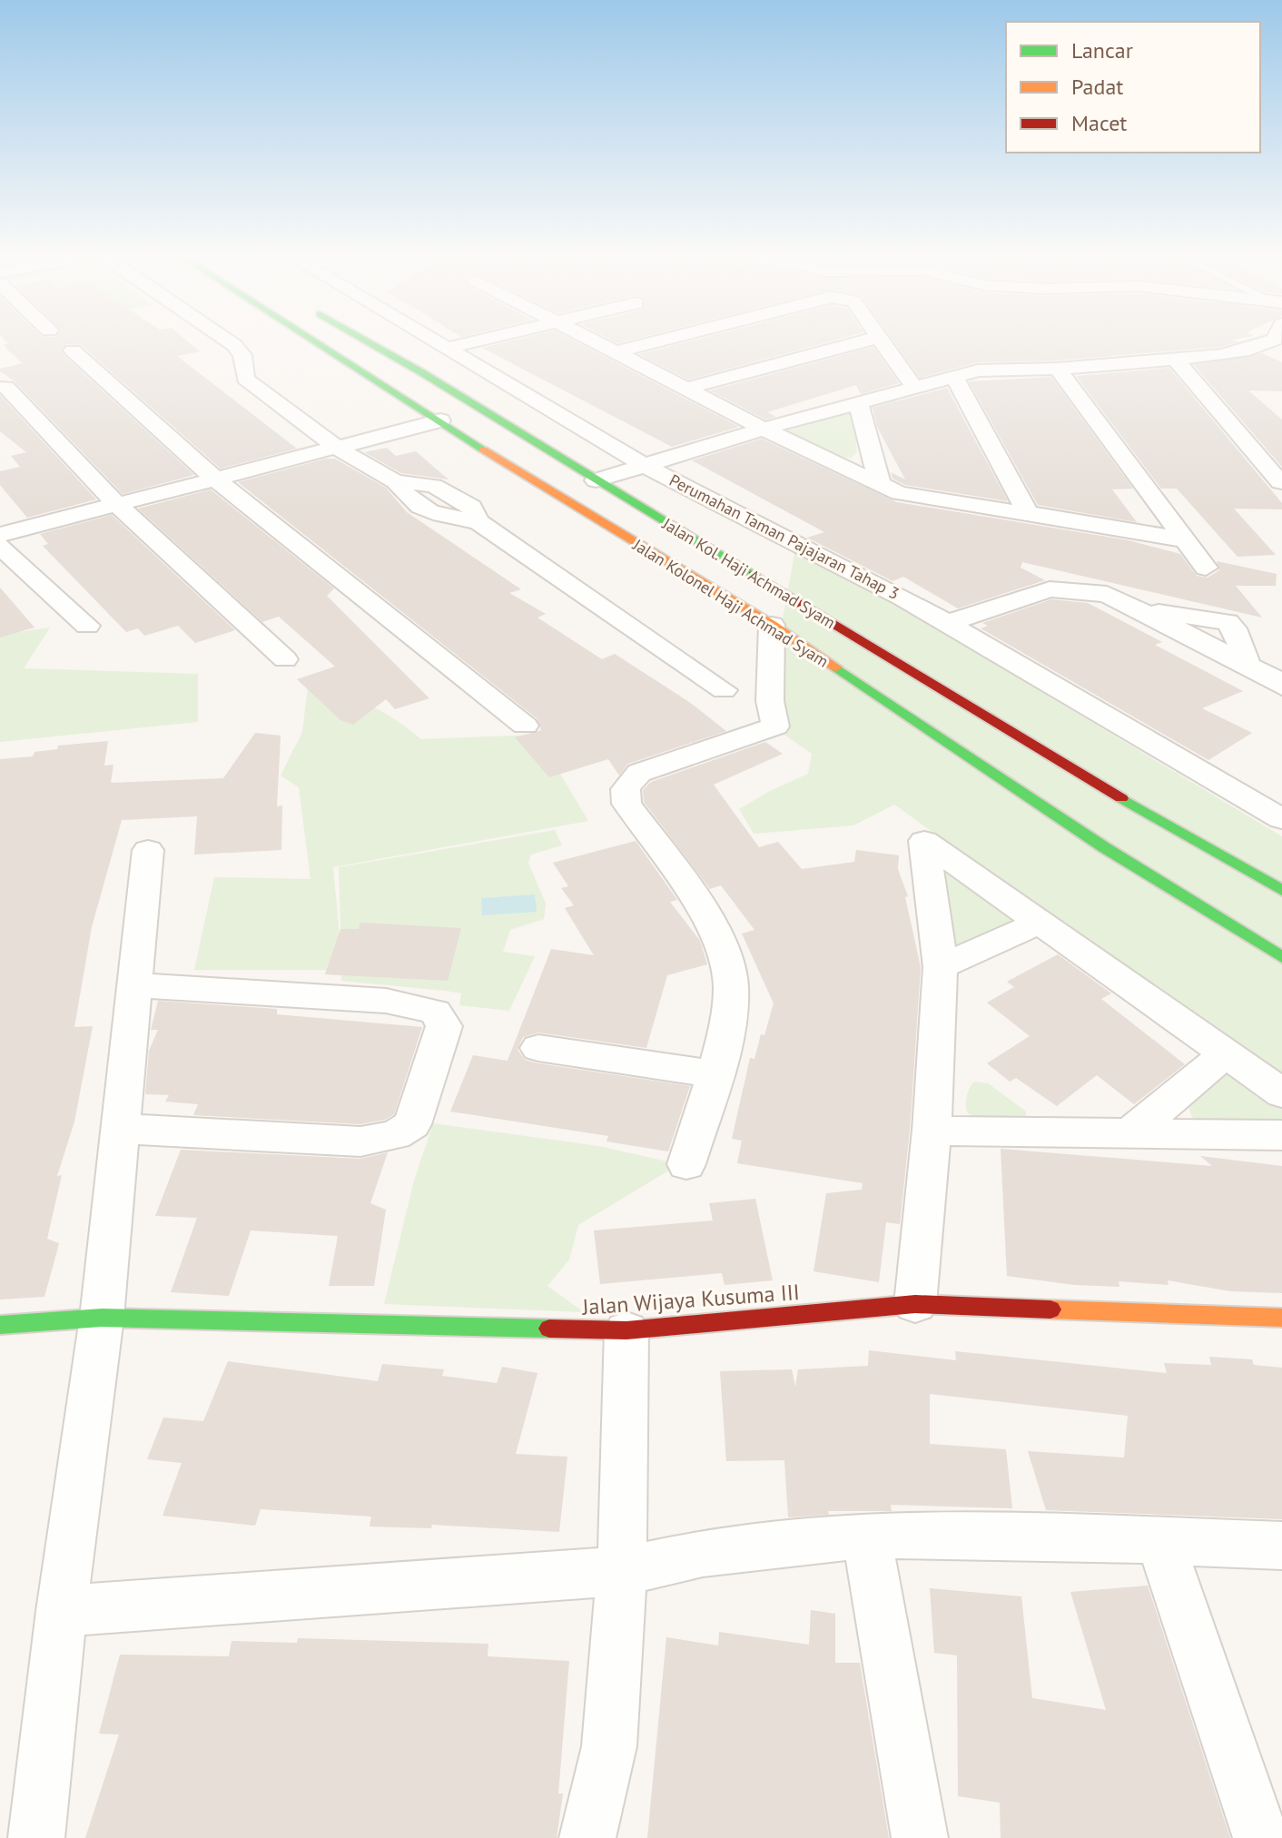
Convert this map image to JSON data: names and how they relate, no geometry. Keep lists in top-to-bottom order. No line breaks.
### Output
{"streets":{"main road":["Jalan Kol. Haji Achmad Syam","Jalan Kolonel Haji Achmad Syam","Jalan Wijaya Kusuma III"],"street":["Perumahan Taman Pajajaran Tahap 3"]},"legend":["Lancar","Padat","Macet"]}
